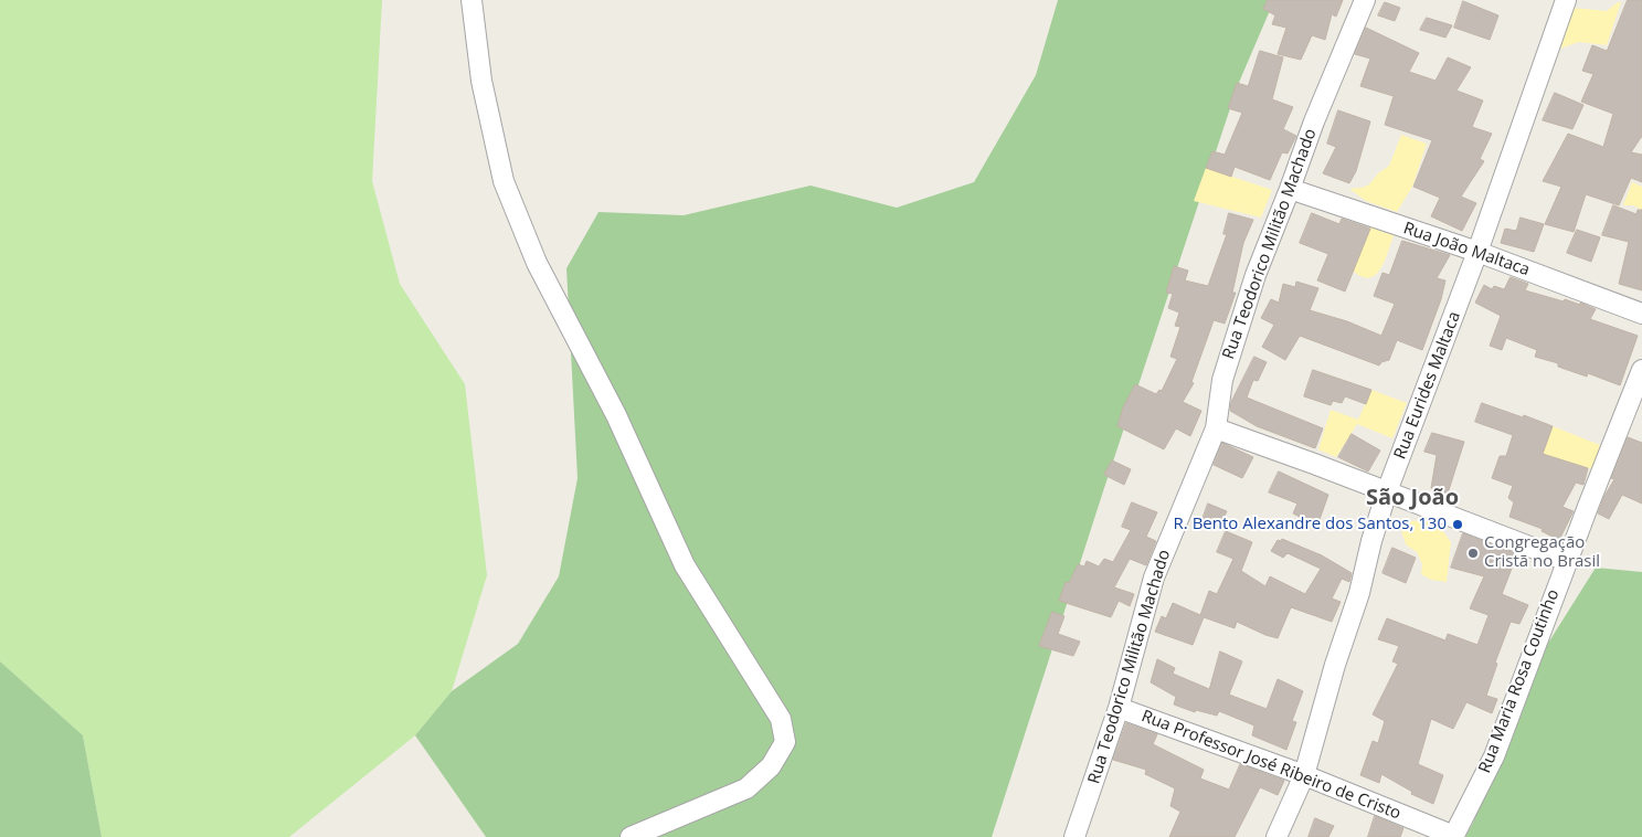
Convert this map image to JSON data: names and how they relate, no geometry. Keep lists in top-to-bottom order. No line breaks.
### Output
{"streets":{"street":["Rua Teodorico Militão Machado","Rua João Maltaca","Rua Eurides Maltaca","Rua Maria Rosa Coutinho","Rua Professor José Ribeiro de Cristo"]},"crossings":[["Rua Teodorico Militão Machado","Rua João Maltaca"],["Rua Teodorico Militão Machado","Rua Professor José Ribeiro de Cristo"],["Rua João Maltaca","Rua Eurides Maltaca"],["Rua Eurides Maltaca","Rua Professor José Ribeiro de Cristo"],["Rua Maria Rosa Coutinho","Rua Professor José Ribeiro de Cristo"]],"districts":["São João"],"places":["R. Bento Alexandre dos Santos, 130","Congregação Cristã no Brasil"]}
